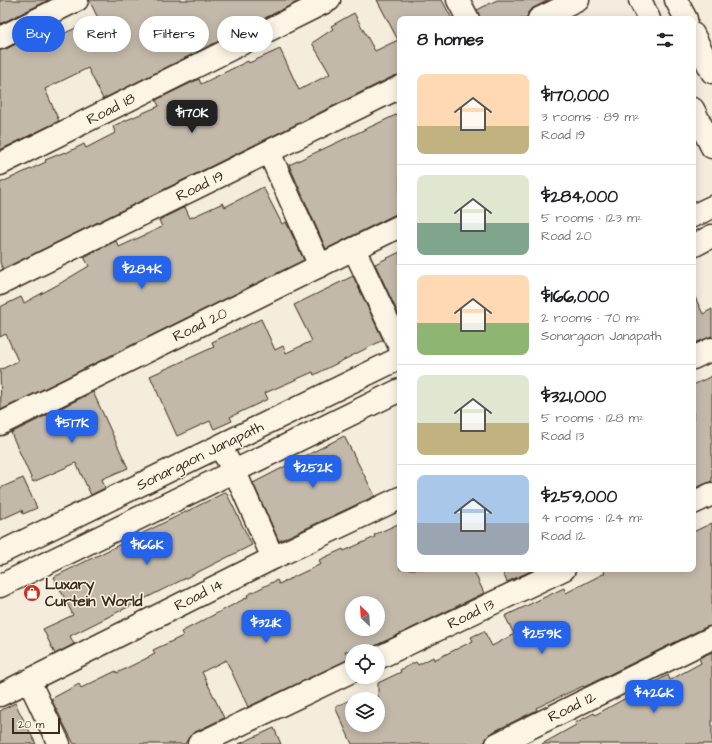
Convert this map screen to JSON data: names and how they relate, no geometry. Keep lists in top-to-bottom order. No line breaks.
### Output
{"streets":{"street":["Road 18","Road 19","Road 20","Sonargaon Janapath","Road 14","Road 13","Road 12"]},"places":{"shop":["Luxary Curtein World"]},"scale_bar":"20 m","north":"top left","page":{"chip":["Buy","Rent","Filters","New"],"heading":"8 homes","list":[{"name":"$170,000","note":"3 rooms · 89 m² · Road 19"},{"name":"$284,000","note":"5 rooms · 123 m² · Road 20"},{"name":"$166,000","note":"2 rooms · 70 m² · Sonargaon Janapath"},{"name":"$321,000","note":"5 rooms · 128 m² · Road 13"},{"name":"$259,000","note":"4 rooms · 124 m² · Road 12"}],"price":["$170K","$284K","$517K","$252K","$166K","$321K","$259K","$426K"],"scale":"20 m"}}
